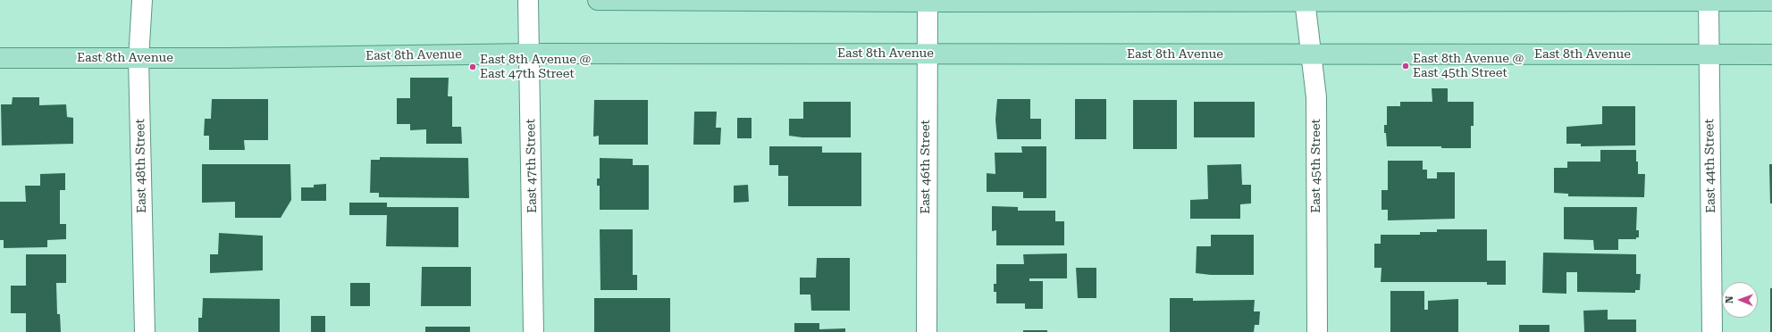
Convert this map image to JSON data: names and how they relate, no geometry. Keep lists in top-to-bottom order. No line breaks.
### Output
{"streets":{"main road":["East 8th Avenue"],"street":["East 48th Street","East 47th Street","East 45th Street","East 44th Street","East 46th Street"]},"crossings":[["East 8th Avenue","East 48th Street"],["East 8th Avenue","East 47th Street"],["East 8th Avenue","East 45th Street"],["East 8th Avenue","East 44th Street"],["East 8th Avenue","East 46th Street"]],"places":["East 8th Avenue @ East 45th Street","East 8th Avenue @ East 47th Street"],"north":"left"}
